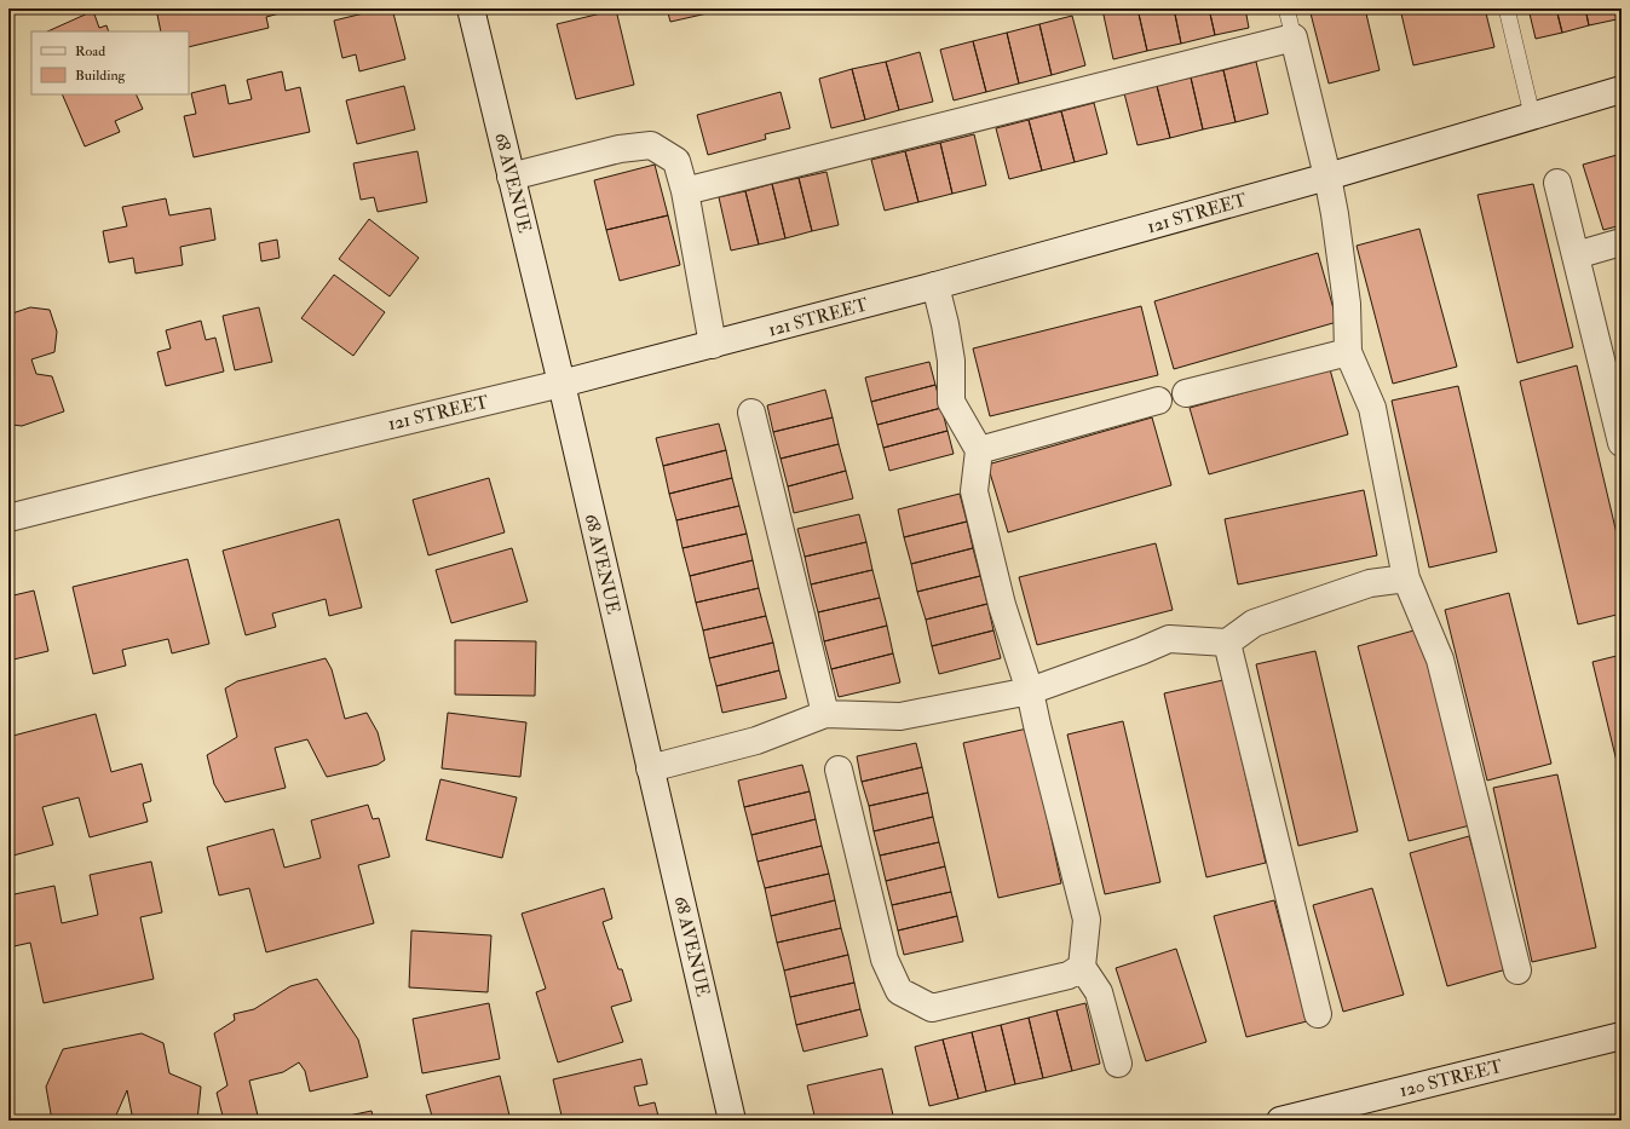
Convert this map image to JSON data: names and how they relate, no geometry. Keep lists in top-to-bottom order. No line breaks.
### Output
{"streets":{"street":["68 AVENUE","121 STREET","120 STREET"]},"crossings":[["68 AVENUE","121 STREET"]],"legend":["Road","Building"]}
